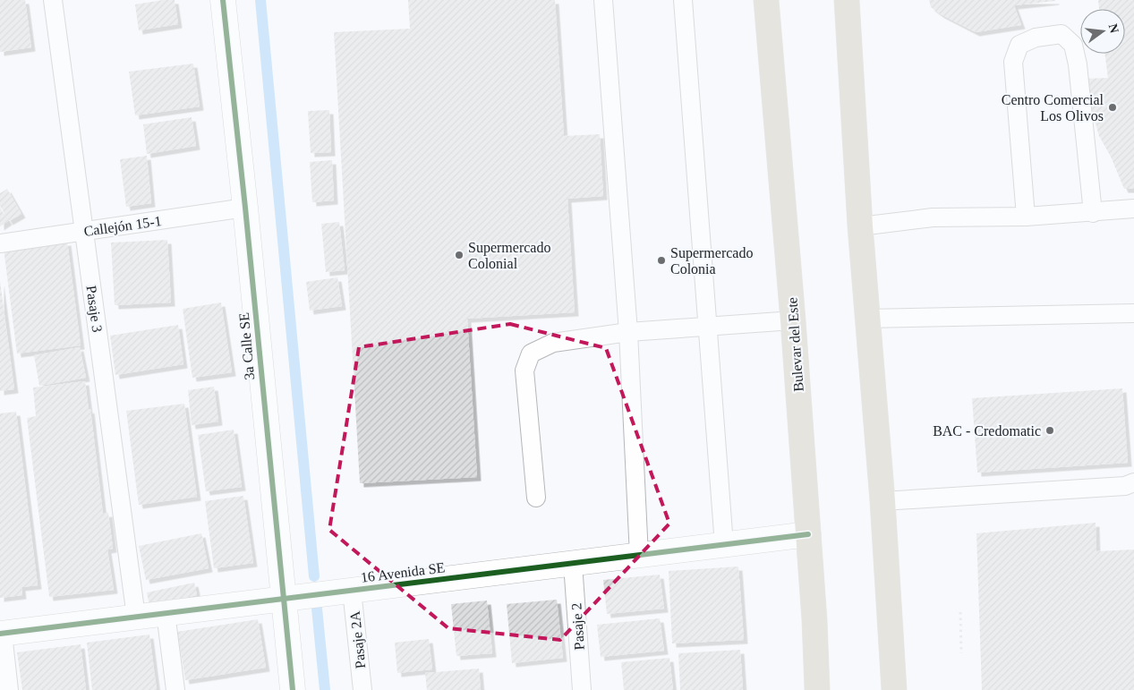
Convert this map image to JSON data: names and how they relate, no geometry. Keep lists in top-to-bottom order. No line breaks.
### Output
{"streets":{"highway":["Bulevar del Este"],"street":["3a Calle SE","16 Avenida SE"],"lane":["Callejón 15-1","Pasaje 3","Pasaje 2","Pasaje 2A"]},"crossings":[["Callejón 15-1","Pasaje 3"],["Callejón 15-1","3a Calle SE"],["Pasaje 3","16 Avenida SE"],["Bulevar del Este","16 Avenida SE"],["3a Calle SE","16 Avenida SE"],["16 Avenida SE","Pasaje 2"],["16 Avenida SE","Pasaje 2A"]],"places":["Centro Comercial Los Olivos","Supermercado Colonial","Supermercado Colonia","BAC - Credomatic"],"north":"right"}
